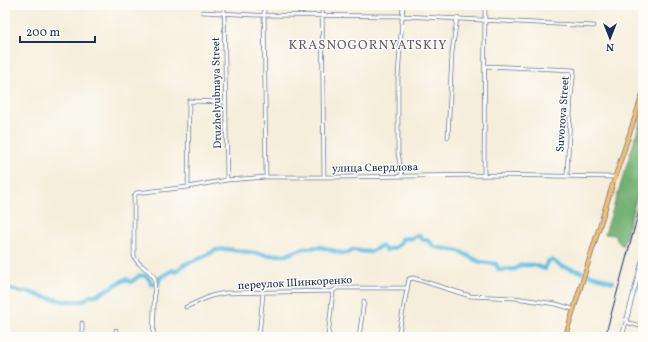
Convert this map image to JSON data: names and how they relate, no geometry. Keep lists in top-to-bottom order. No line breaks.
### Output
{"streets":{"street":["Druzhelyubnaya Street","Suvorova Street","улица Свердлова","переулок Шинкоренко"]},"crossings":[["Druzhelyubnaya Street","улица Свердлова"],["Suvorova Street","улица Свердлова"]],"districts":["KRASNOGORNYATSKIY"],"scale_bar":"200 m","north":"bottom"}
